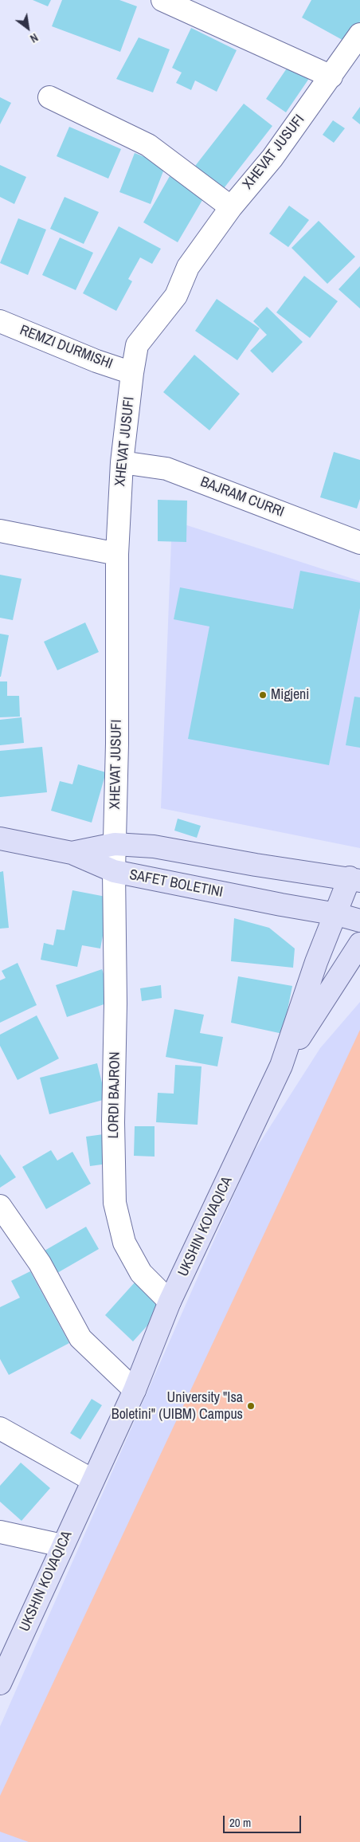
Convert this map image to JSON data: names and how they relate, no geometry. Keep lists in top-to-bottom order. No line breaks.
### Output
{"streets":{"street":["XHEVAT JUSUFI","REMZI DURMISHI","BAJRAM CURRI","SAFET BOLETINI","LORDI BAJRON","UKSHIN KOVAQICA"]},"crossings":[["XHEVAT JUSUFI","REMZI DURMISHI"],["XHEVAT JUSUFI","BAJRAM CURRI"],["XHEVAT JUSUFI","SAFET BOLETINI"],["XHEVAT JUSUFI","LORDI BAJRON"],["SAFET BOLETINI","LORDI BAJRON"],["SAFET BOLETINI","UKSHIN KOVAQICA"],["LORDI BAJRON","UKSHIN KOVAQICA"]],"places":["Migjeni","University \"Isa Boletini\" (UIBM) Campus"],"scale_bar":"20 m","north":"bottom right"}
